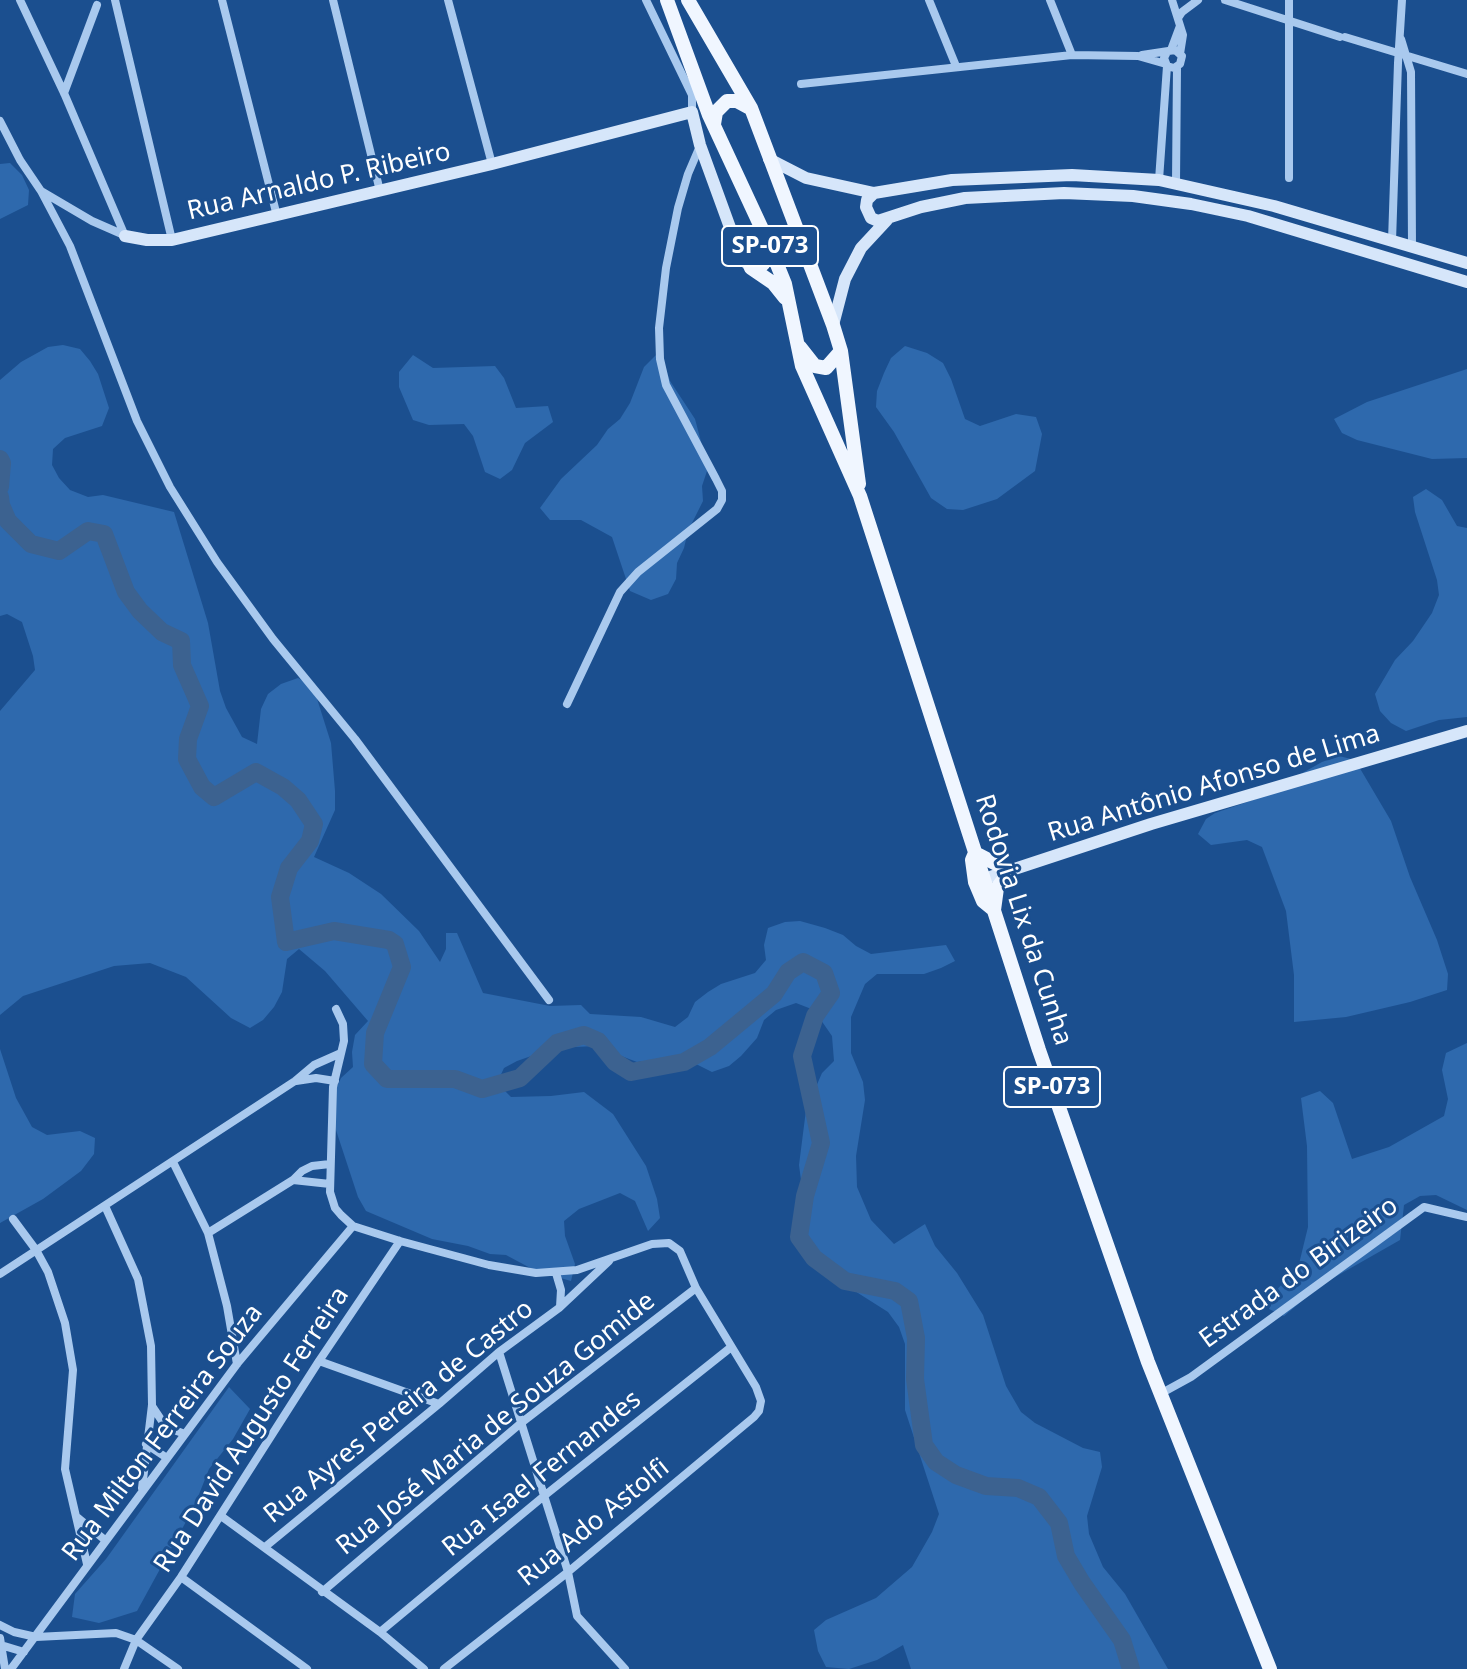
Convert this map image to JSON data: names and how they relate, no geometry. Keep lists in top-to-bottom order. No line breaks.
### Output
{"streets":{"main road":["Rua Arnaldo P. Ribeiro","SP-073","Rua Antônio Afonso de Lima","Rodovia Lix da Cunha"],"street":["Estrada do Birizeiro","Rua Ayres Pereira de Castro","Rua José Maria de Souza Gomide","Rua David Augusto Ferreira","Rua Milton Ferreira Souza","Rua Isael Fernandes","Rua Ado Astolfi"]},"crossings":[["Rua Antônio Afonso de Lima","Rodovia Lix da Cunha"],["Rodovia Lix da Cunha","Estrada do Birizeiro"],["Rua Isael Fernandes","Rua Ado Astolfi"]]}
